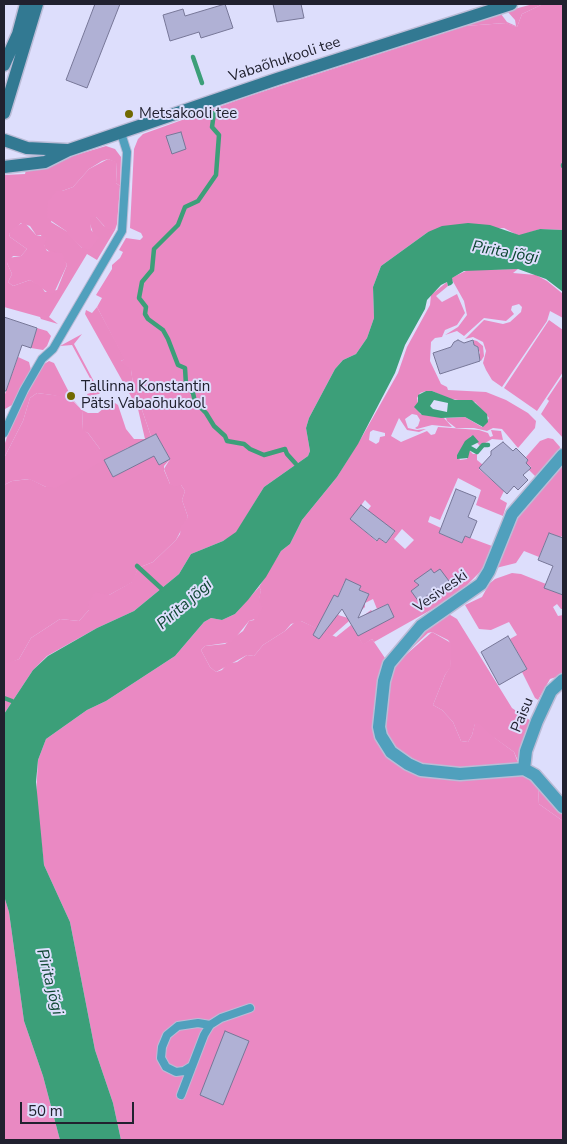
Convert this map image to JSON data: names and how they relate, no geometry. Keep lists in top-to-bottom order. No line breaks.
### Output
{"streets":{"street":["Vabaõhukooli tee","Vesiveski","Paisu"]},"crossings":[["Vesiveski","Paisu"]],"water":["Pirita jõgi"],"places":["Metsakooli tee","Tallinna Konstantin Pätsi Vabaõhukool"],"scale_bar":"50 m"}
